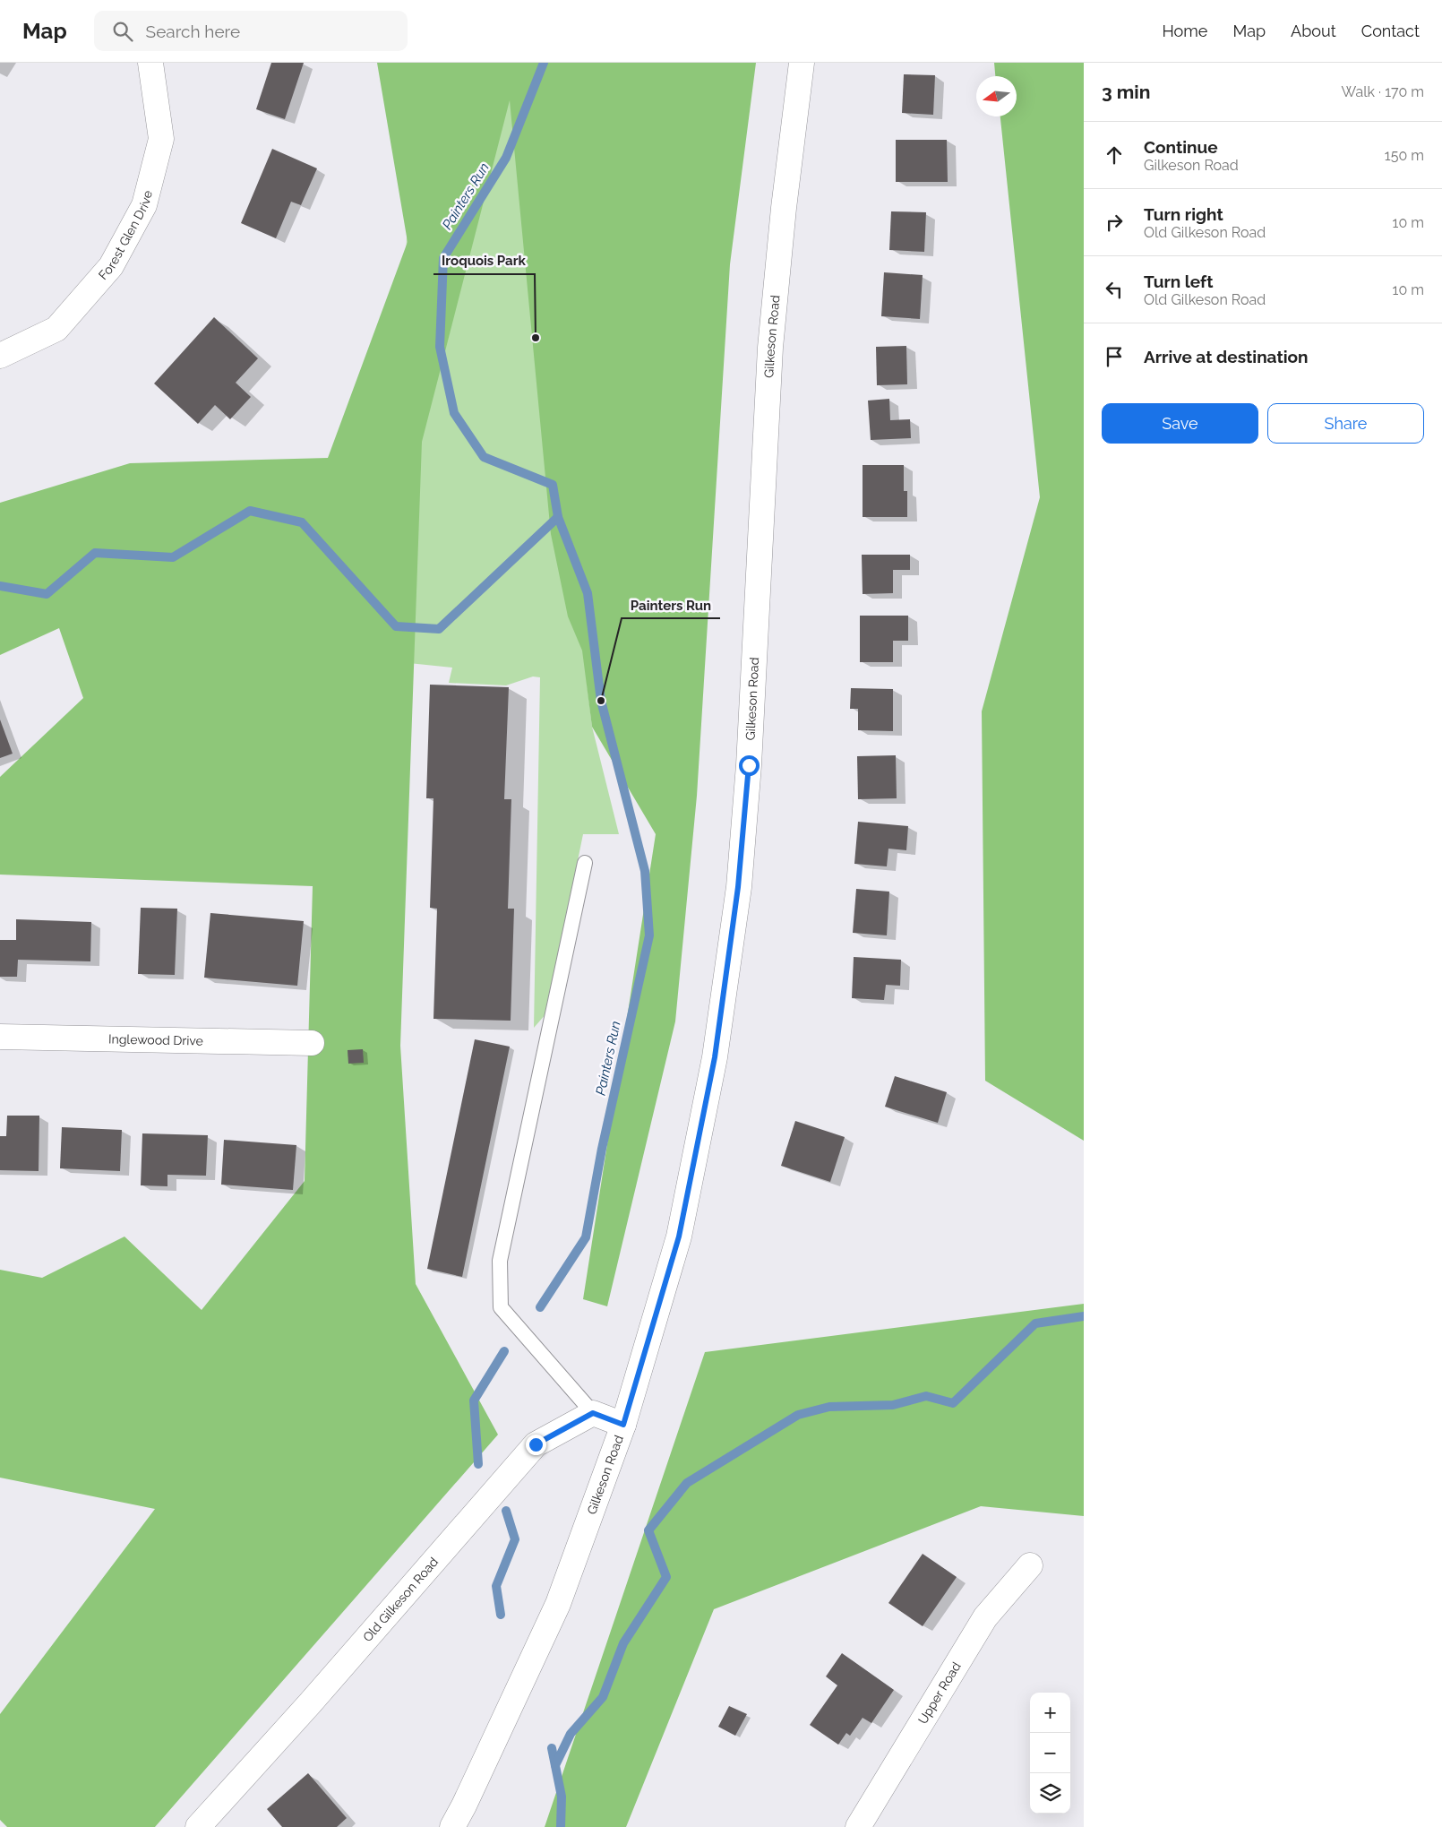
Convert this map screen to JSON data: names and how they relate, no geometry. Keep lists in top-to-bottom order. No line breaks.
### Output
{"streets":{"street":["Forest Glen Drive","Gilkeson Road","Inglewood Drive","Old Gilkeson Road","Upper Road"]},"water":["Painters Run"],"places":["Iroquois Park","Painters Run"],"north":"left","page":{"header":"Map","search":"Search here","nav":["Home","Map","About","Contact"],"heading":["3 min","Walk · 170 m"],"list":[["Continue","Gilkeson Road","150 m"],["Turn right","Old Gilkeson Road","10 m"],["Turn left","Old Gilkeson Road","10 m"],"Arrive at destination"],"buttons":["Save","Share"],"map_buttons":["+","−"]}}
